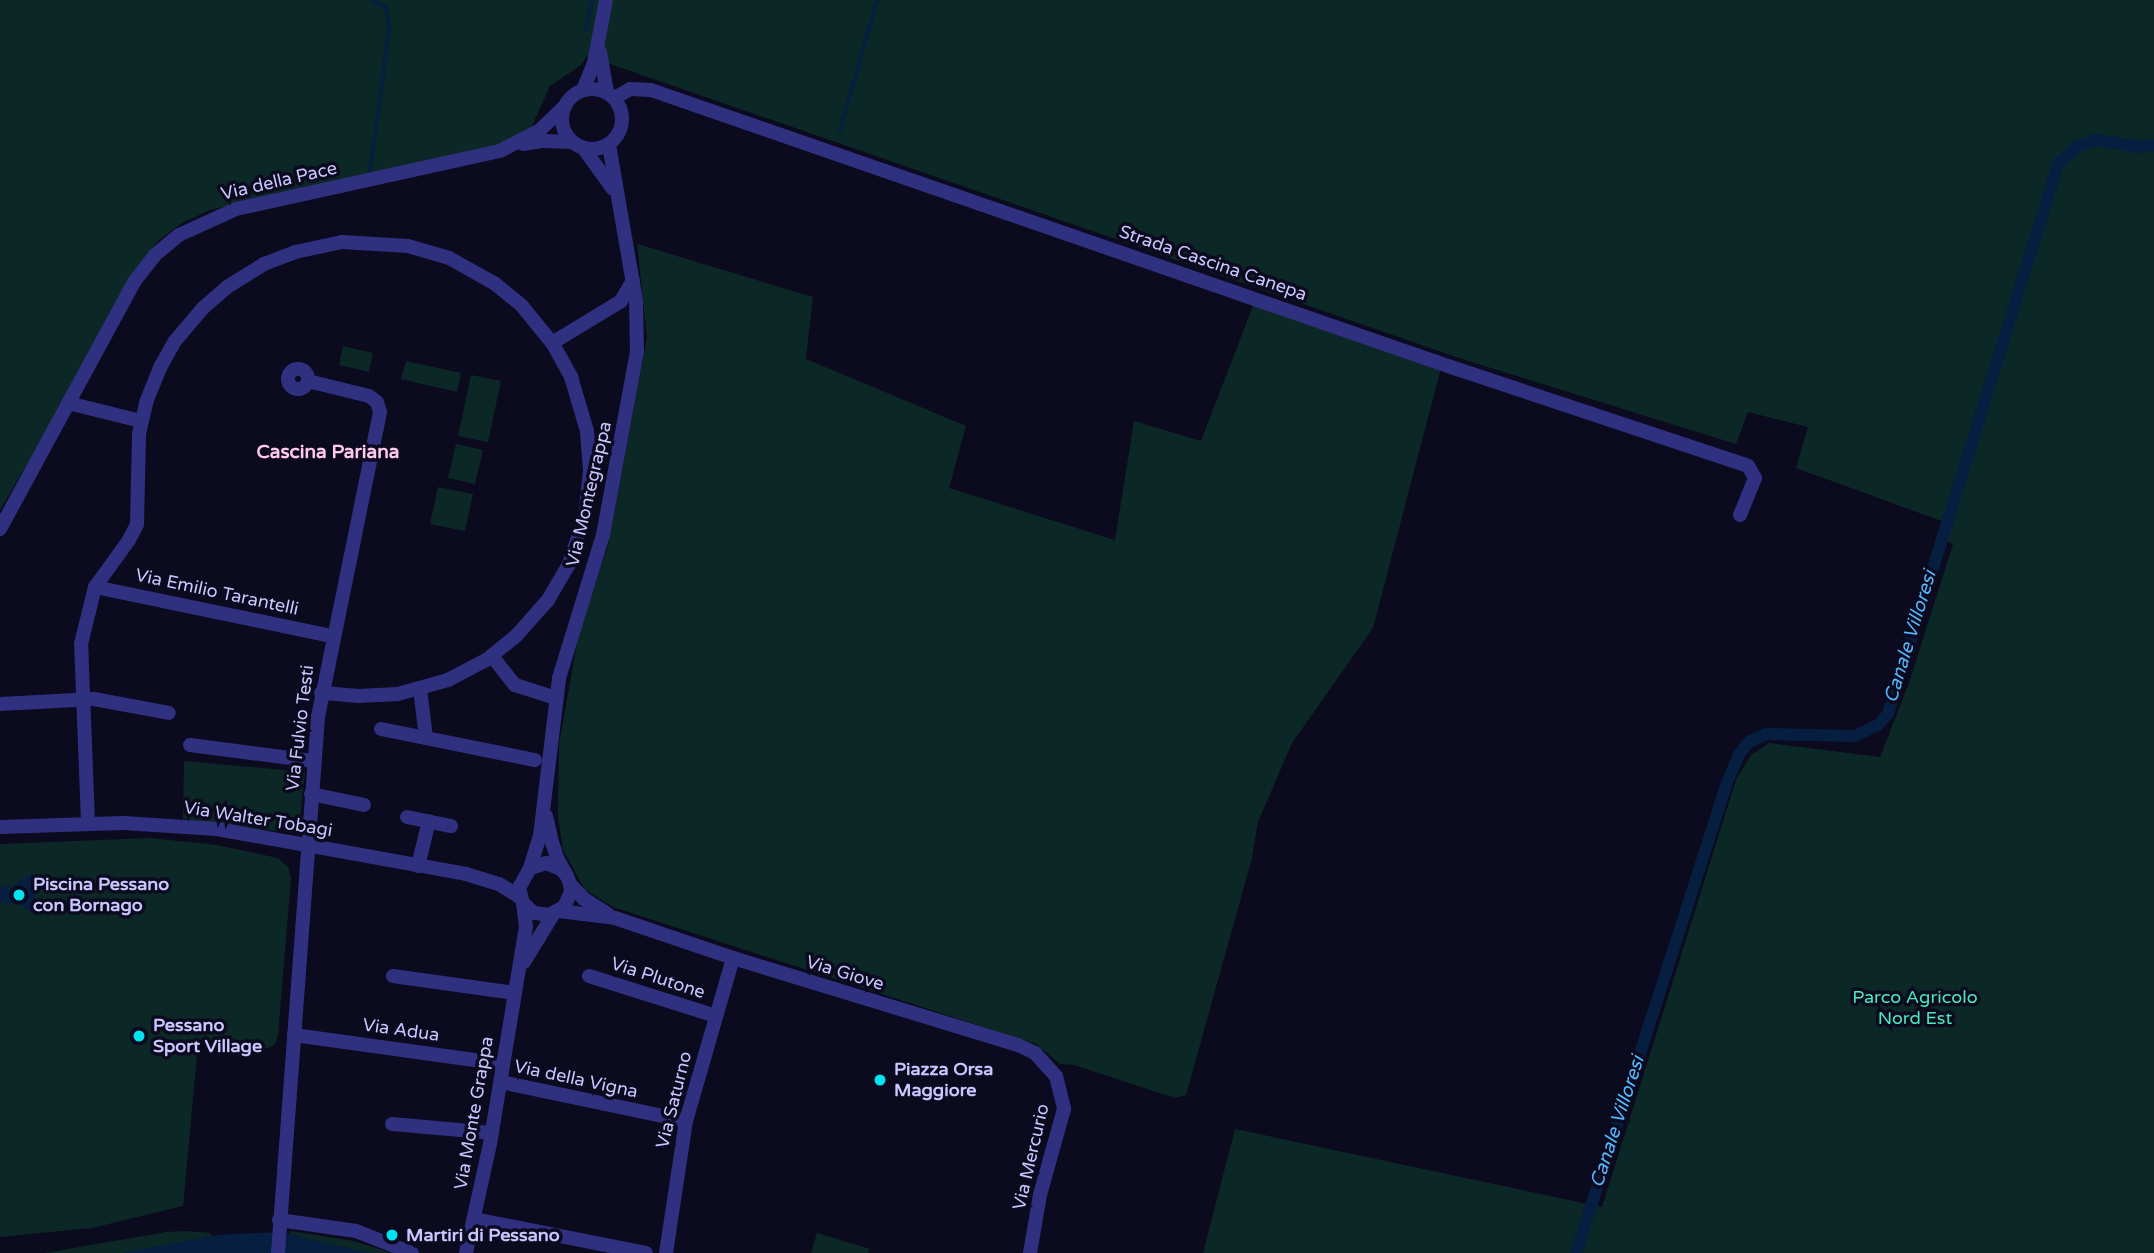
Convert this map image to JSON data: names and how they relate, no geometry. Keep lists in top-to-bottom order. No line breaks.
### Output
{"streets":{"street":["Via della Pace","Strada Cascina Canepa","Via Montegrappa","Via Emilio Tarantelli","Via Fulvio Testi","Via Walter Tobagi","Via Giove","Via Plutone","Via Adua","Via della Vigna","Via Saturno","Via Monte Grappa","Via Mercurio"]},"crossings":[["Via della Pace","Strada Cascina Canepa"],["Via della Pace","Via Montegrappa"],["Strada Cascina Canepa","Via Montegrappa"],["Via Montegrappa","Via Walter Tobagi"],["Via Montegrappa","Via Giove"],["Via Montegrappa","Via Monte Grappa"],["Via Emilio Tarantelli","Via Fulvio Testi"],["Via Fulvio Testi","Via Walter Tobagi"],["Via Fulvio Testi","Via Adua"],["Via Walter Tobagi","Via Giove"],["Via Walter Tobagi","Via Monte Grappa"],["Via Giove","Via Saturno"],["Via Giove","Via Monte Grappa"],["Via Giove","Via Mercurio"],["Via Plutone","Via Saturno"],["Via Adua","Via Monte Grappa"],["Via della Vigna","Via Saturno"],["Via della Vigna","Via Monte Grappa"]],"districts":["Cascina Pariana"],"water":["Canale Villoresi"],"parks":["Parco Agricolo Nord Est"],"places":["Piscina Pessano con Bornago","Pessano Sport Village","Piazza Orsa Maggiore","Martiri di Pessano"]}
